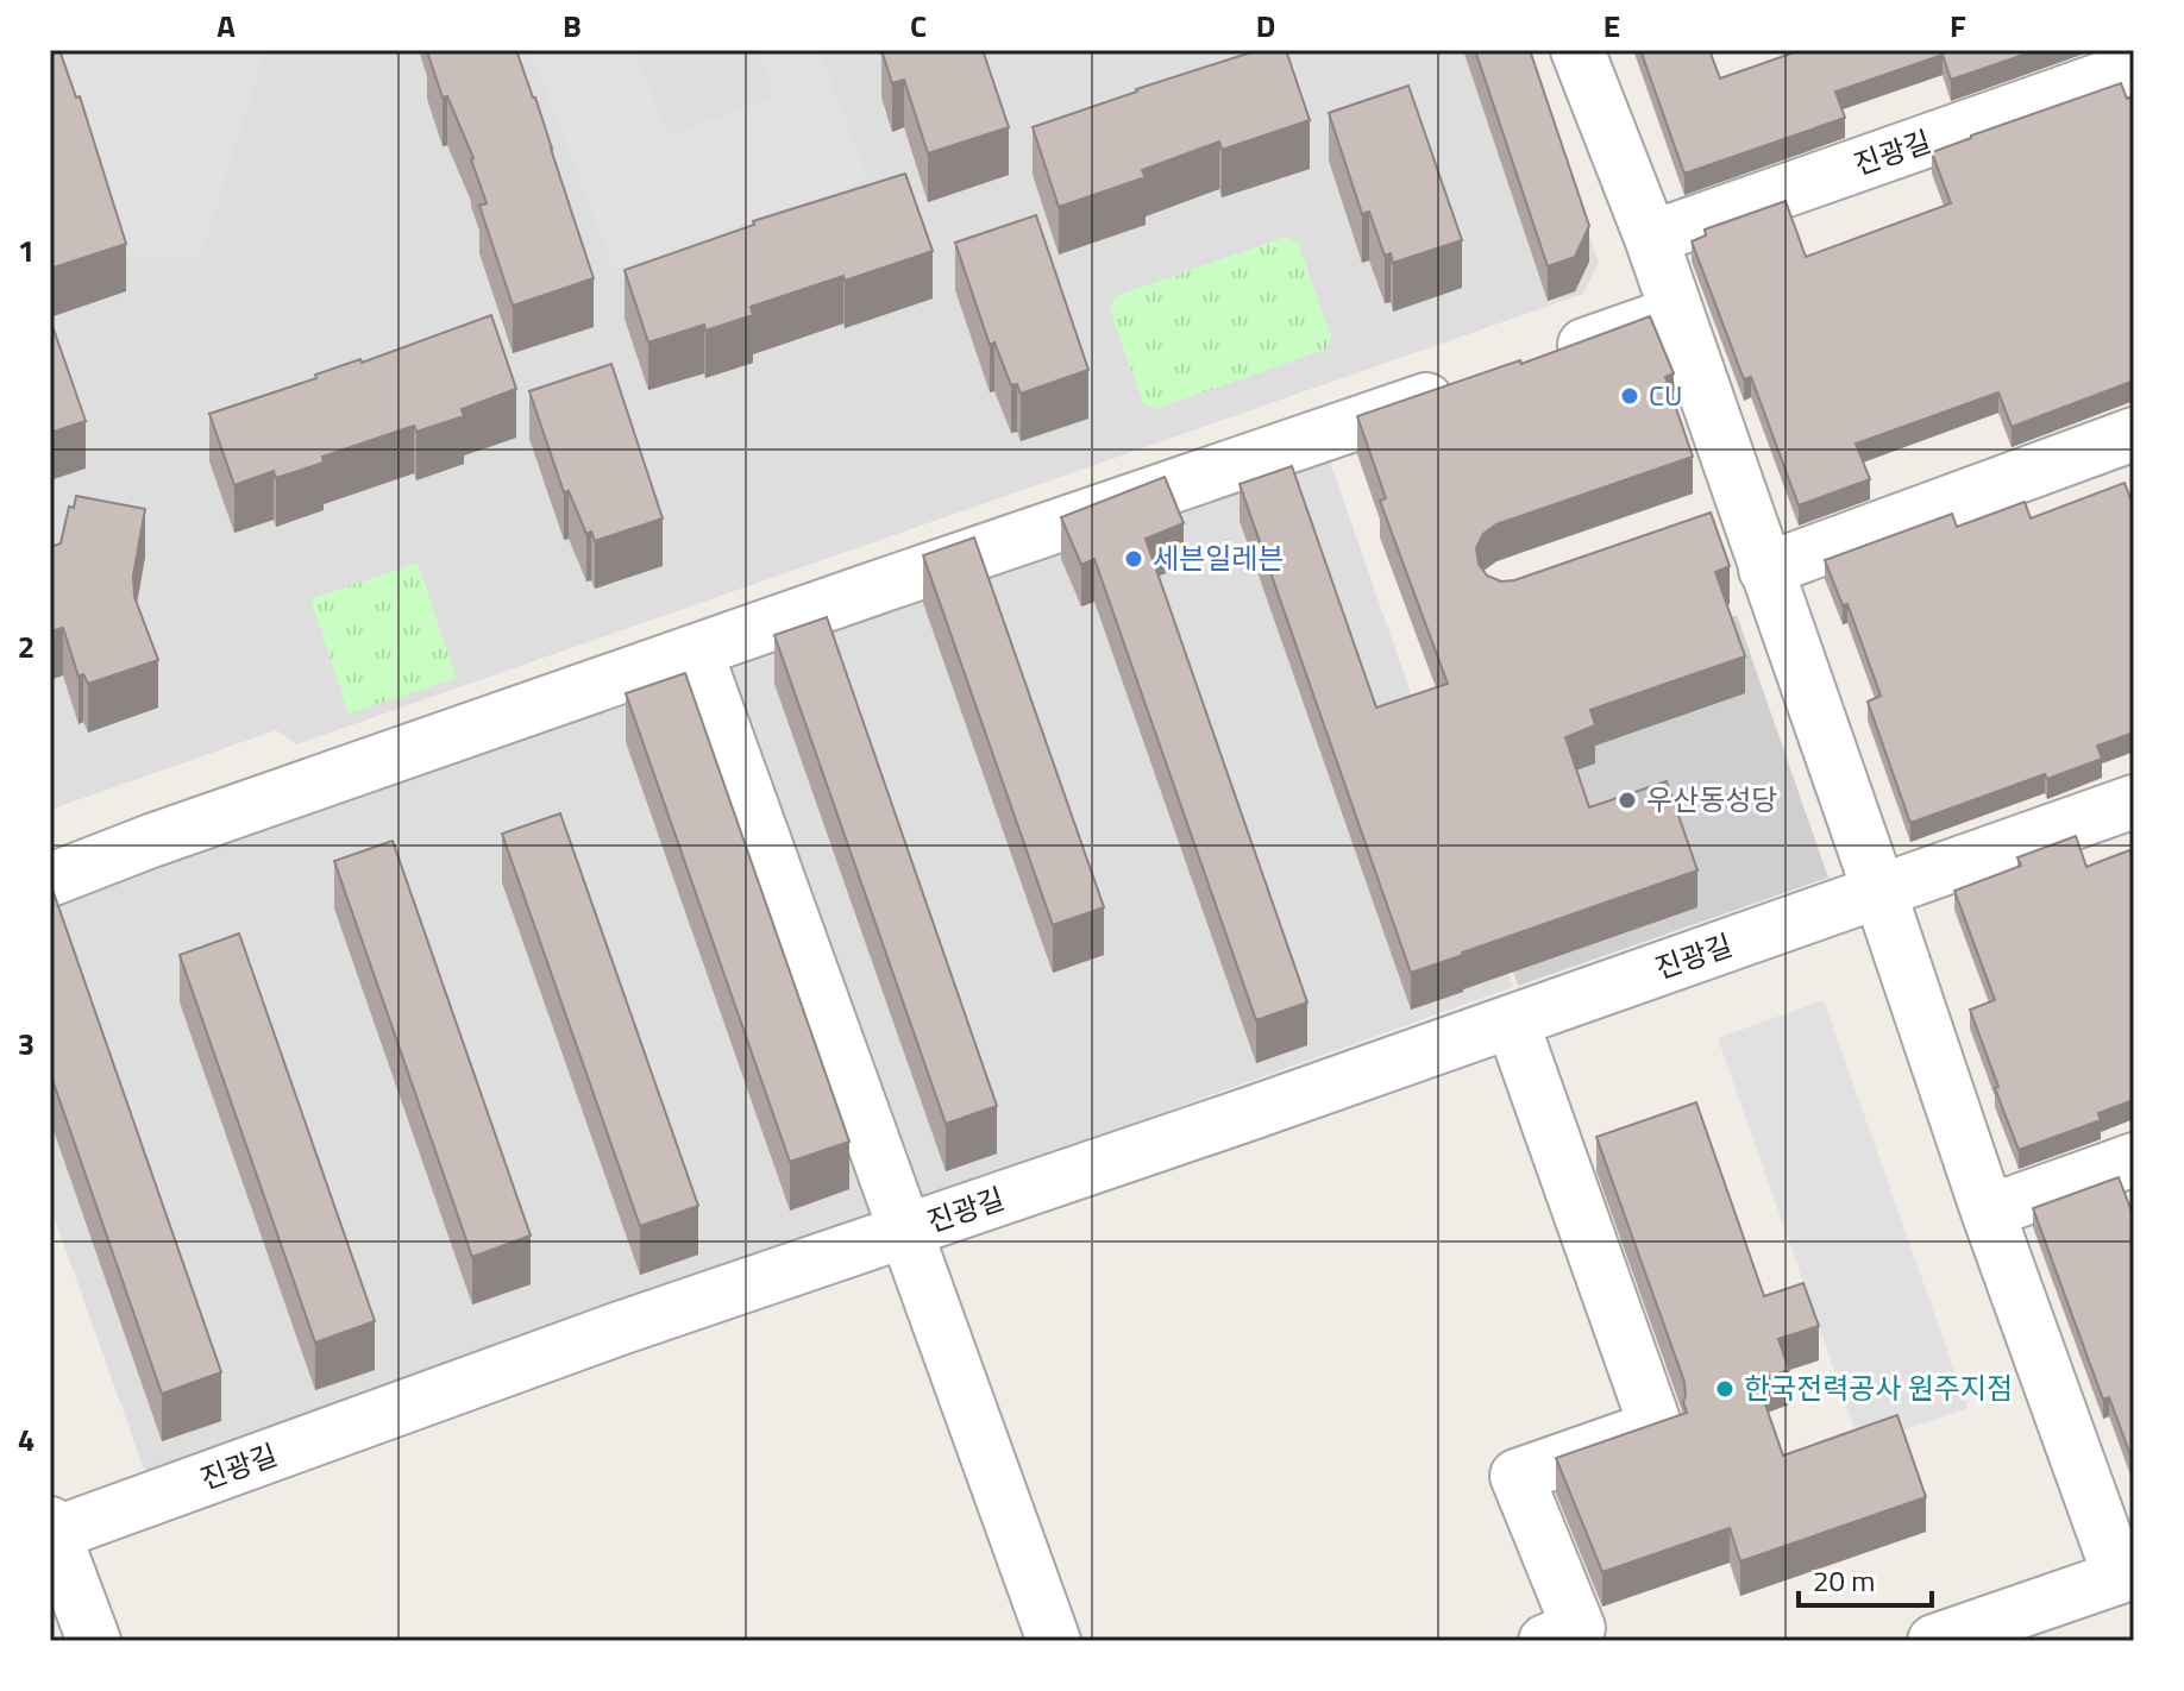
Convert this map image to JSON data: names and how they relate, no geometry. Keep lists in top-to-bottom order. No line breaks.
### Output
{"streets":{"street":["진광길"]},"places":["CU","세븐일레븐","우산동성당","한국전력공사 원주지점"],"scale_bar":"20 m","grid":{"columns":["A","B","C","D","E","F"],"rows":["1","2","3","4"]}}
